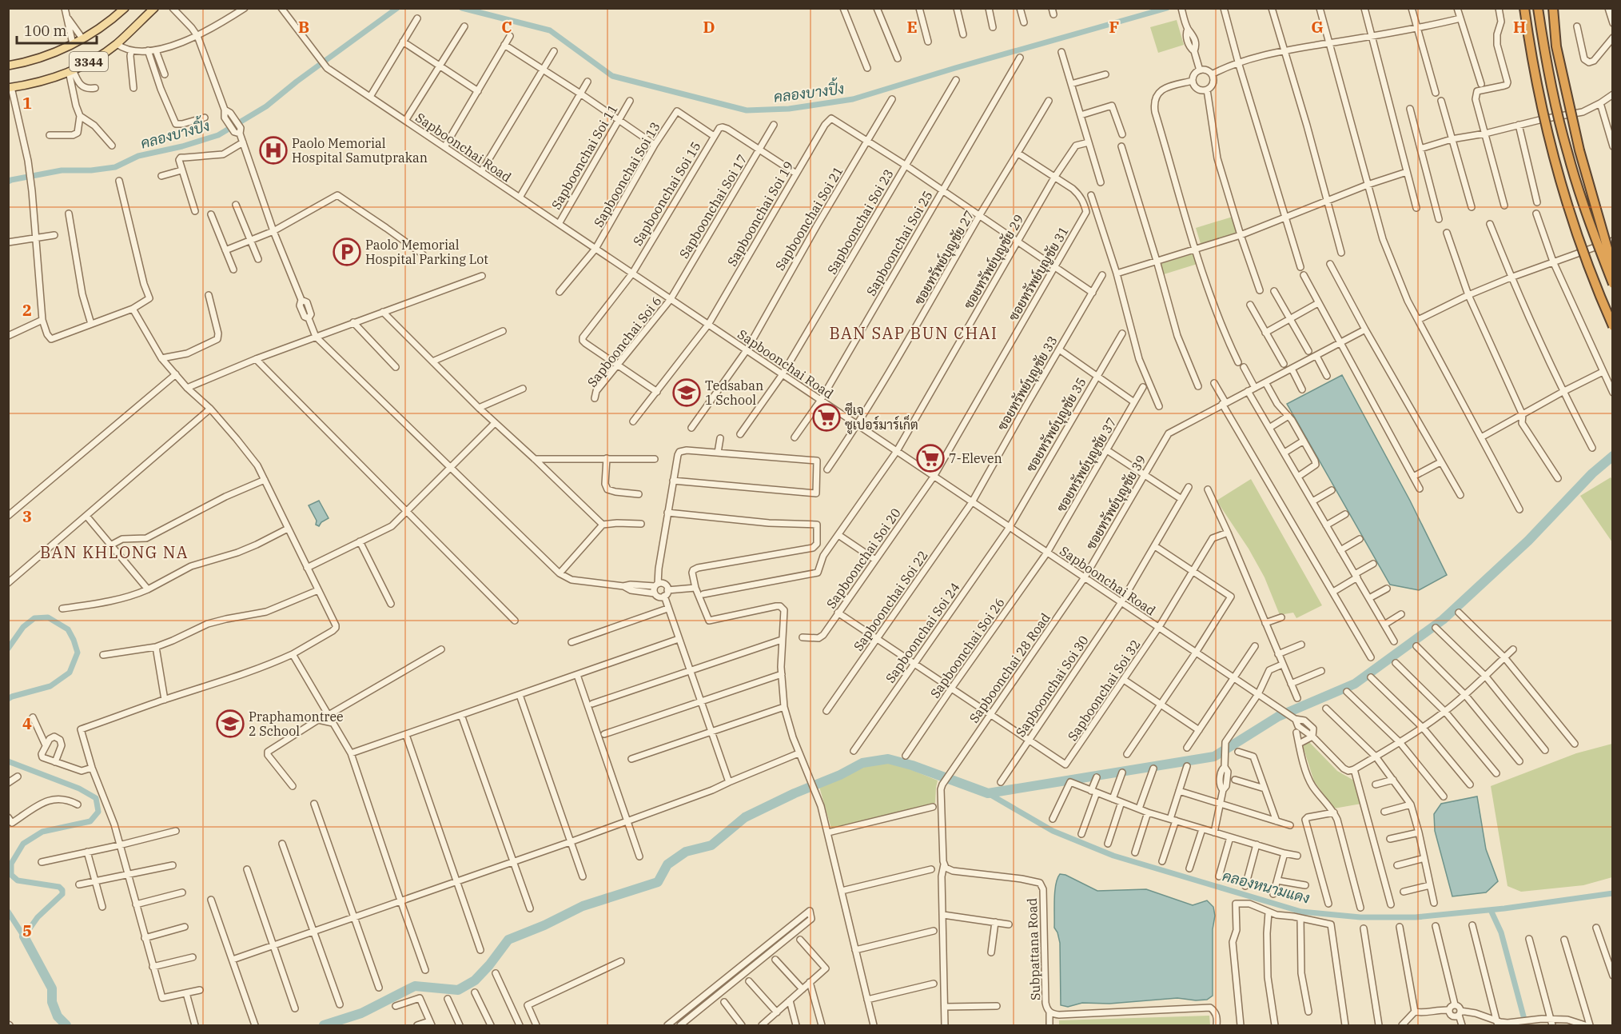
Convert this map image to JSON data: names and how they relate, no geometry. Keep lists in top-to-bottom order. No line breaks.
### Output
{"streets":{"main road":["3344"],"street":["Sapboonchai Road","Sapboonchai Soi 11","Sapboonchai Soi 13","Sapboonchai Soi 15","Sapboonchai Soi 17","Sapboonchai Soi 19","Sapboonchai Soi 21","Sapboonchai Soi 23","Sapboonchai Soi 25","ซอยทรัพย์บุญชัย 27","ซอยทรัพย์บุญชัย 29","ซอยทรัพย์บุญชัย 31","Sapboonchai Soi 6","ซอยทรัพย์บุญชัย 33","ซอยทรัพย์บุญชัย 35","ซอยทรัพย์บุญชัย 37","ซอยทรัพย์บุญชัย 39","Sapboonchai Soi 20","Sapboonchai Soi 22","Sapboonchai Soi 24","Sapboonchai Soi 26","Sapboonchai 28 Road","Sapboonchai Soi 30","Sapboonchai Soi 32","Subpattana Road"]},"crossings":[["Sapboonchai Road","Sapboonchai Soi 11"],["Sapboonchai Road","Sapboonchai Soi 13"],["Sapboonchai Road","Sapboonchai Soi 15"],["Sapboonchai Road","Sapboonchai Soi 17"],["Sapboonchai Road","Sapboonchai Soi 19"],["Sapboonchai Road","Sapboonchai Soi 21"],["Sapboonchai Road","Sapboonchai Soi 23"],["Sapboonchai Road","Sapboonchai Soi 25"],["Sapboonchai Road","ซอยทรัพย์บุญชัย 27"],["Sapboonchai Road","ซอยทรัพย์บุญชัย 29"],["Sapboonchai Road","ซอยทรัพย์บุญชัย 31"],["Sapboonchai Road","Sapboonchai Soi 6"],["Sapboonchai Road","ซอยทรัพย์บุญชัย 33"],["Sapboonchai Road","ซอยทรัพย์บุญชัย 35"],["Sapboonchai Road","ซอยทรัพย์บุญชัย 37"],["Sapboonchai Road","ซอยทรัพย์บุญชัย 39"],["Sapboonchai Road","Sapboonchai Soi 20"],["Sapboonchai Road","Sapboonchai Soi 22"],["Sapboonchai Road","Sapboonchai Soi 24"],["Sapboonchai Road","Sapboonchai Soi 26"],["Sapboonchai Road","Sapboonchai 28 Road"],["Sapboonchai Road","Sapboonchai Soi 30"],["Sapboonchai Road","Sapboonchai Soi 32"],["Sapboonchai Soi 13","Sapboonchai Soi 15"],["Sapboonchai Soi 15","Sapboonchai Soi 17"],["Sapboonchai Soi 15","Sapboonchai Soi 6"],["Sapboonchai Soi 17","Sapboonchai Soi 6"],["Sapboonchai Soi 19","Sapboonchai Soi 21"],["ซอยทรัพย์บุญชัย 27","ซอยทรัพย์บุญชัย 31"],["ซอยทรัพย์บุญชัย 29","ซอยทรัพย์บุญชัย 31"],["ซอยทรัพย์บุญชัย 31","Sapboonchai Soi 20"],["ซอยทรัพย์บุญชัย 33","Sapboonchai Soi 22"],["ซอยทรัพย์บุญชัย 35","Sapboonchai Soi 24"],["ซอยทรัพย์บุญชัย 37","Sapboonchai Soi 26"],["ซอยทรัพย์บุญชัย 39","Sapboonchai 28 Road"],["Sapboonchai 28 Road","Subpattana Road"],["Sapboonchai Soi 30","Sapboonchai Soi 32"]],"districts":["BAN SAP BUN CHAI","BAN KHLONG NA"],"water":["คลองบางปิ้ง","คลองหนามแดง"],"places":{"hospital":["Paolo Memorial Hospital Samutprakan"],"parking":["Paolo Memorial Hospital Parking Lot"],"school or university":["Tedsaban 1 School","Praphamontree 2 School"],"supermarket":["ซีเจ ซูเปอร์มาร์เก็ต","7-Eleven"]},"scale_bar":"100 m","grid":{"columns":["B","C","D","E","F","G","H"],"rows":["1","2","3","4","5"]}}
